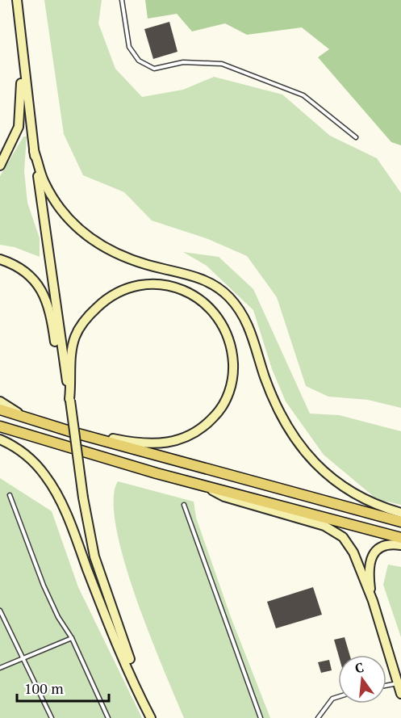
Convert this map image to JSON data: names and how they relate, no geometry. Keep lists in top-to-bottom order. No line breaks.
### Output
{"scale_bar":"100 m","north":"top"}
